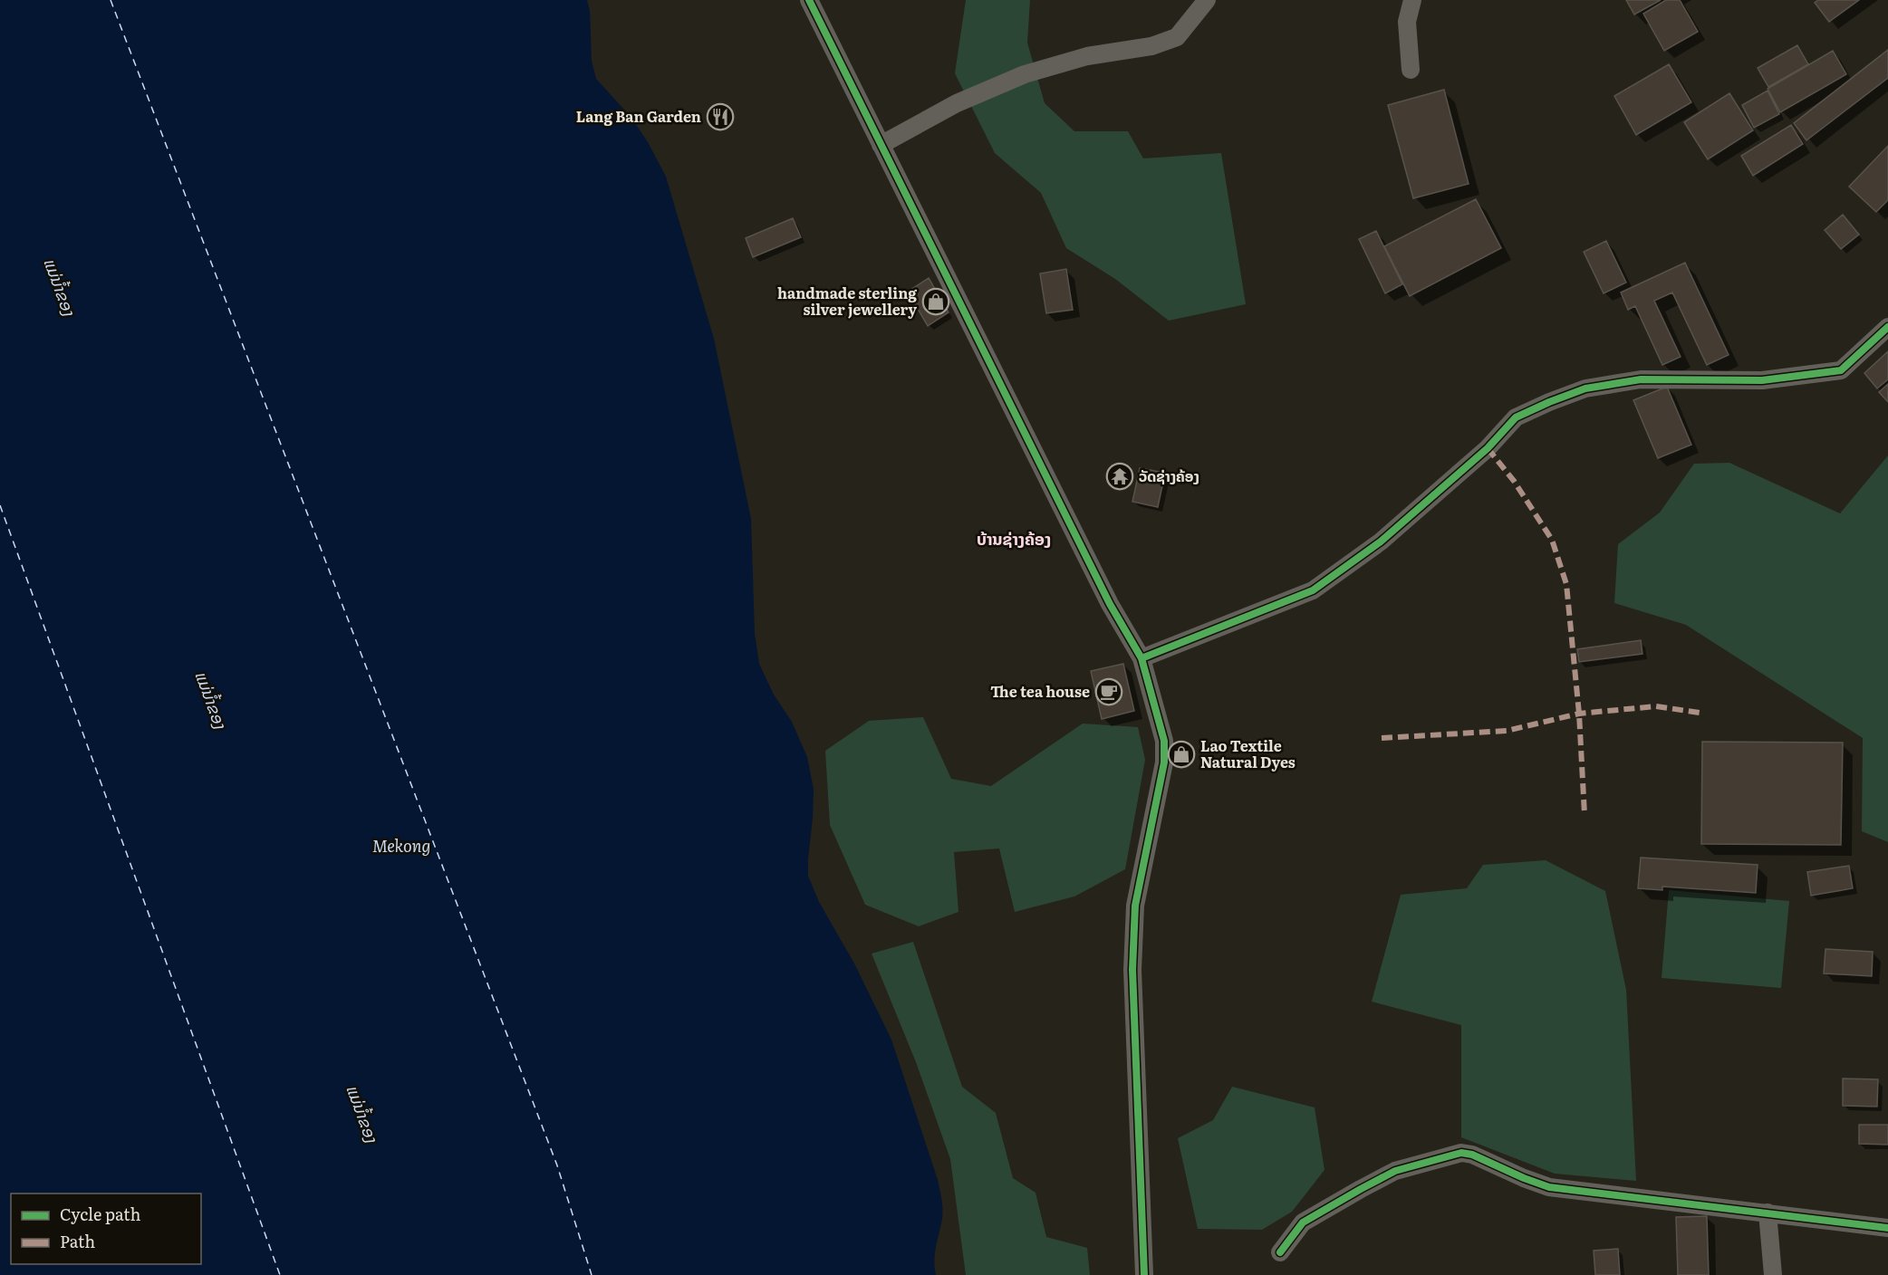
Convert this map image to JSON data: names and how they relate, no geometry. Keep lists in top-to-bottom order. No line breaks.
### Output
{"districts":["ບ້ານຊ່າງຄ້ອງ"],"water":["ແມ່ນ້ຳຂອງ","Mekong"],"places":{"restaurant":["Lang Ban Garden"],"shop":["handmade sterling silver jewellery","Lao Textile Natural Dyes"],"temple":["ວັດຊ່າງຄ້ອງ"],"cafe":["The tea house"]},"legend":["Cycle path","Path"]}
